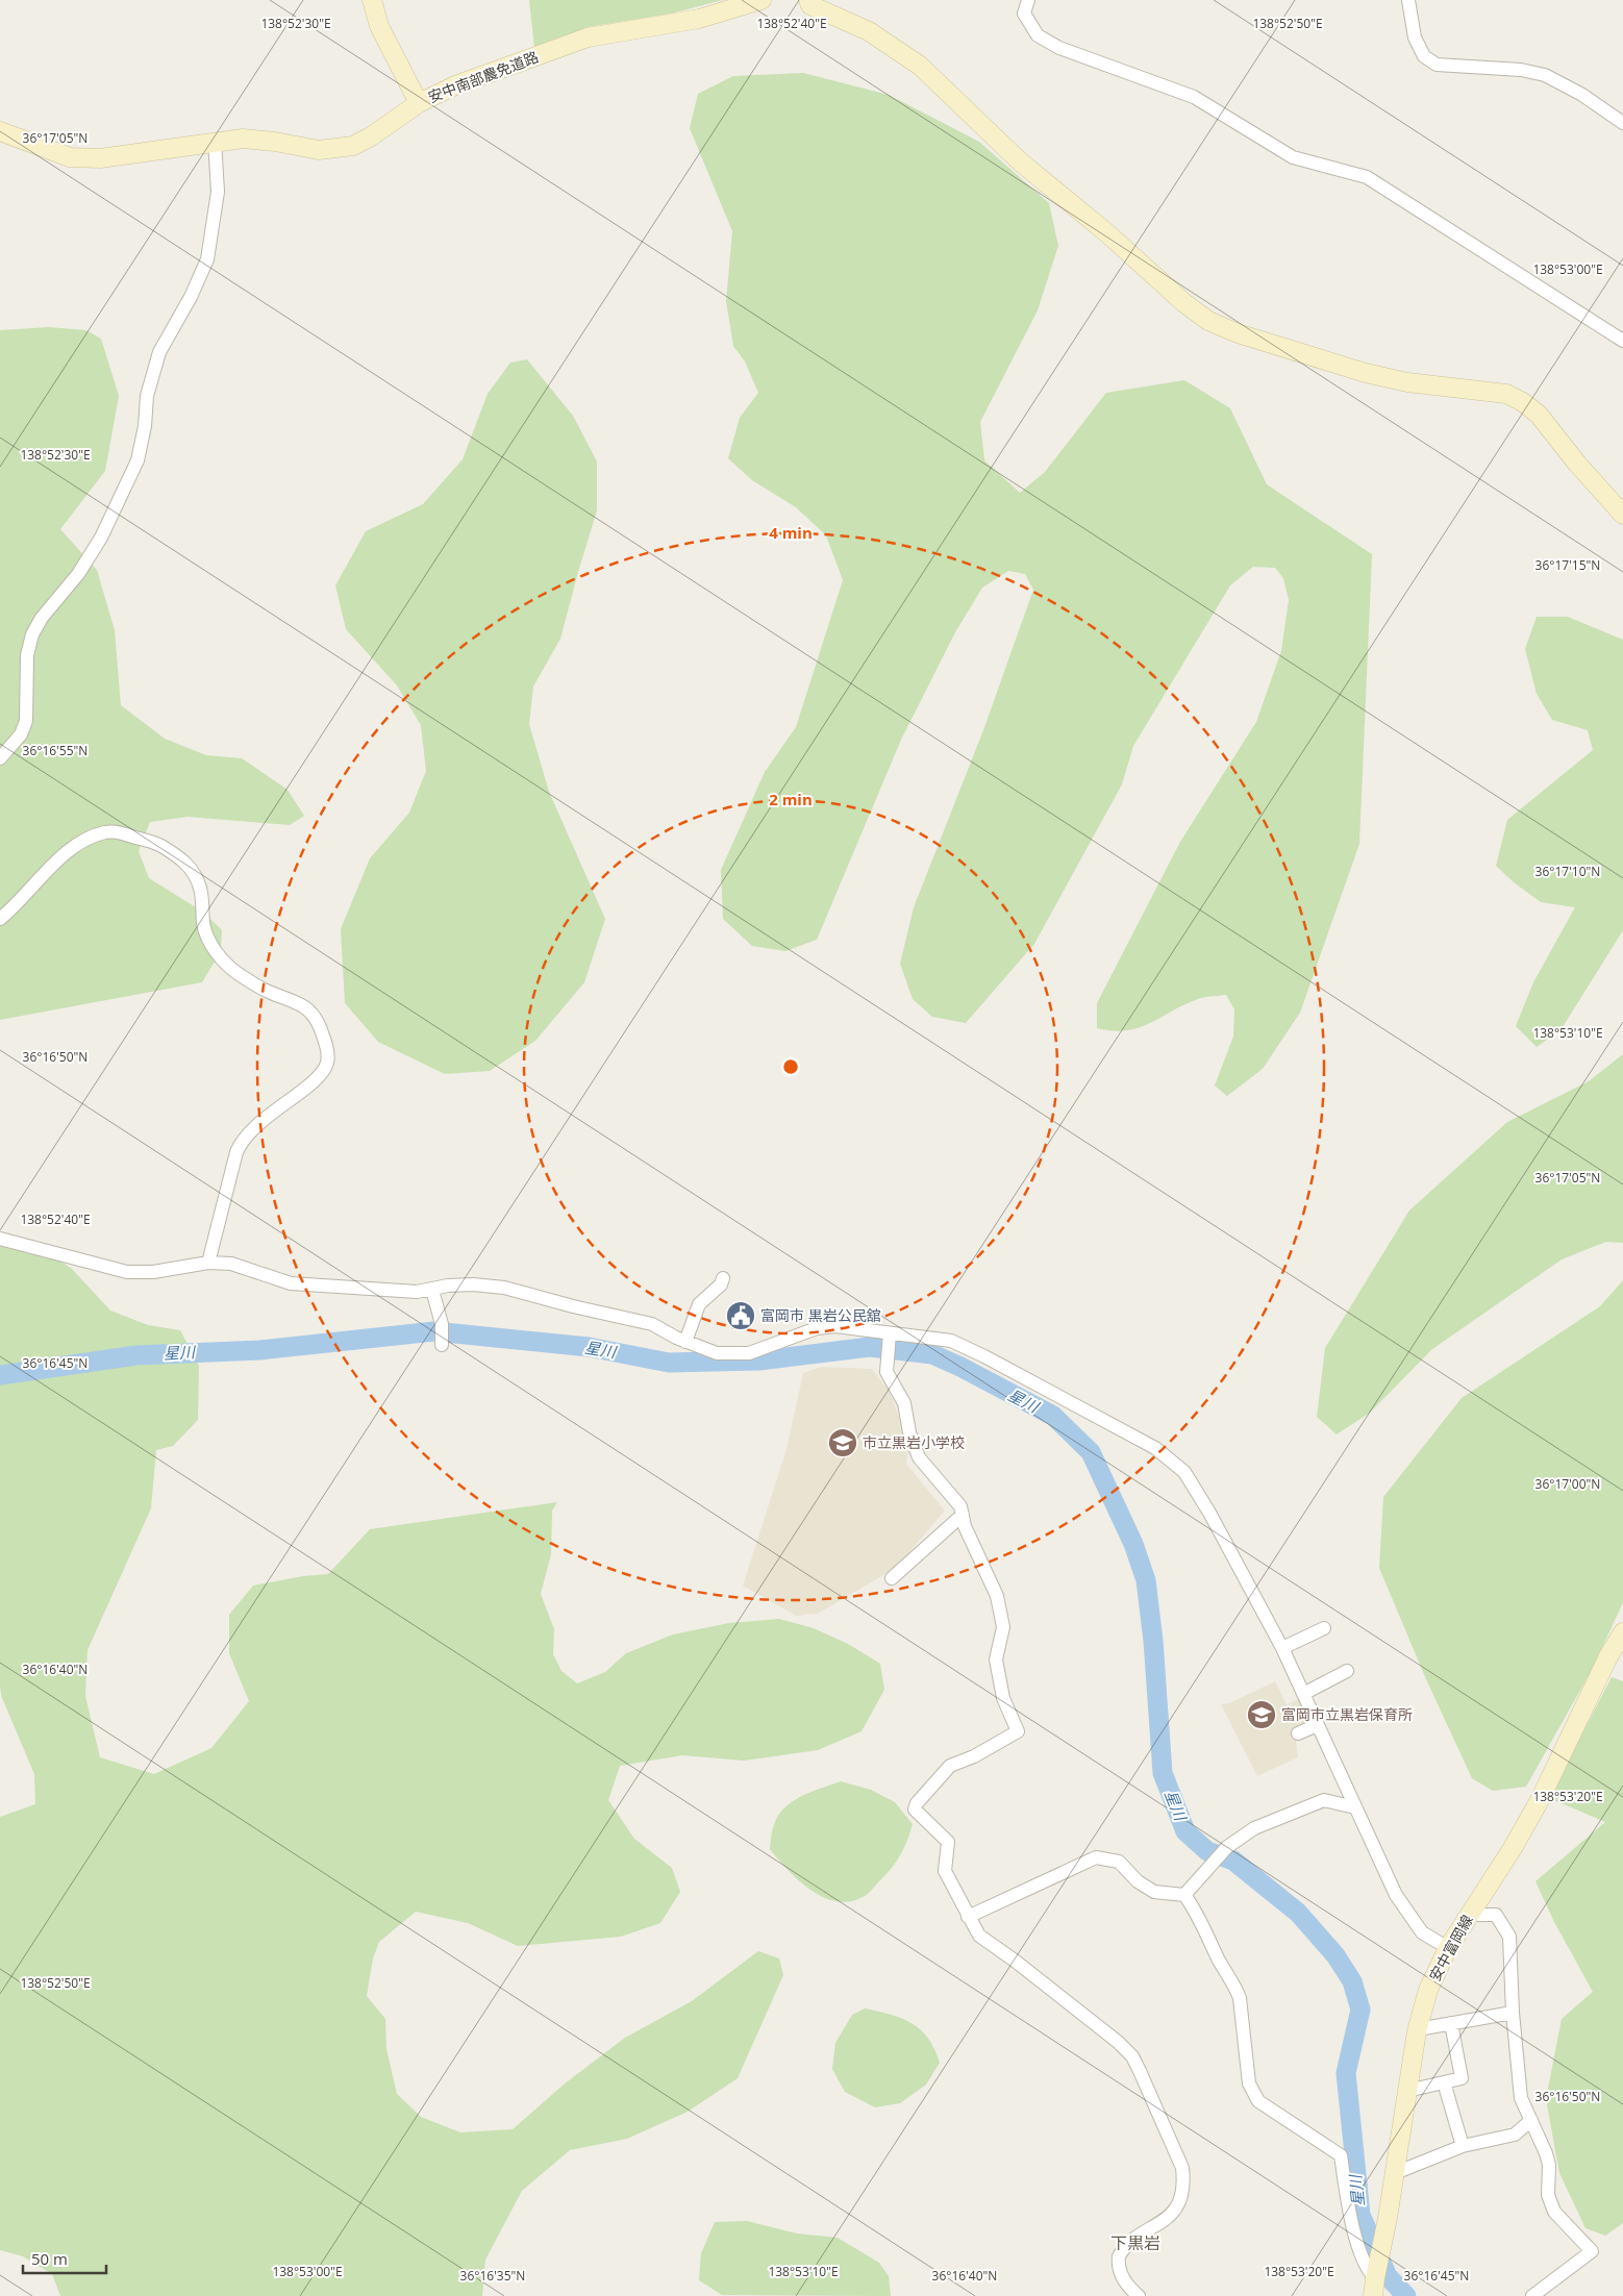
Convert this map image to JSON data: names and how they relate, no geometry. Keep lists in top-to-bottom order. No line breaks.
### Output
{"streets":{"street":["安中南部農免道路","安中富岡線"]},"districts":["下黒岩"],"water":["星川"],"places":{"public building":["富岡市 黒岩公民舘"],"school or university":["市立黒岩小学校","富岡市立黒岩保育所"]},"scale_bar":"50 m","coordinates":["138°52'30\"E","138°52'40\"E","138°52'50\"E","36°17'05\"N","138°53'00\"E","36°17'15\"N","36°16'55\"N","36°17'10\"N","138°53'10\"E","36°16'50\"N","36°16'45\"N","36°17'00\"N","36°16'40\"N","138°53'20\"E","36°16'35\"N"],"rings":["4 min","2 min"]}
